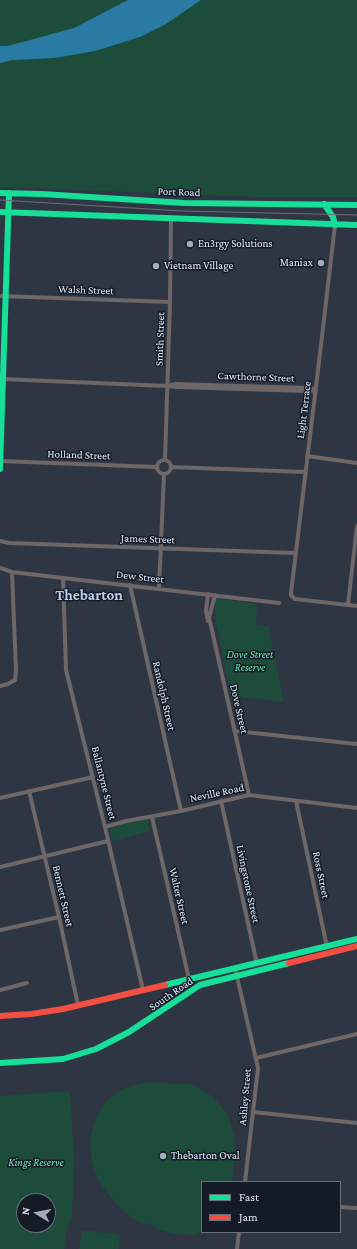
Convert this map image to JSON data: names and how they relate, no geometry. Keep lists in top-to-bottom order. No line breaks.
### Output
{"streets":{"main road":["Port Road","South Road"],"street":["Walsh Street","Smith Street","Cawthorne Street","Light Terrace","Holland Street","James Street","Dew Street","Randolph Street","Dove Street","Ballantyne Street","Neville Road","Ross Street","Livingstone Street","Bennett Street","Walter Street","Ashley Street"]},"crossings":[["Walsh Street","Smith Street"],["Smith Street","Cawthorne Street"],["Smith Street","Holland Street"],["Cawthorne Street","Light Terrace"],["Light Terrace","James Street"],["Dew Street","Randolph Street"],["Dew Street","Dove Street"],["Dew Street","Ballantyne Street"],["Randolph Street","Neville Road"],["Dove Street","Neville Road"],["Ballantyne Street","Neville Road"],["Ballantyne Street","South Road"],["Neville Road","Ross Street"],["Neville Road","Livingstone Street"],["Neville Road","Walter Street"],["Ross Street","South Road"],["Livingstone Street","South Road"],["Bennett Street","South Road"],["Walter Street","South Road"],["South Road","Ashley Street"]],"districts":["Thebarton"],"parks":["Dove Street Reserve","Kings Reserve"],"places":["En3rgy Solutions","Maniax","Vietnam Village","Thebarton Oval"],"legend":["Fast","Jam"],"north":"left"}
